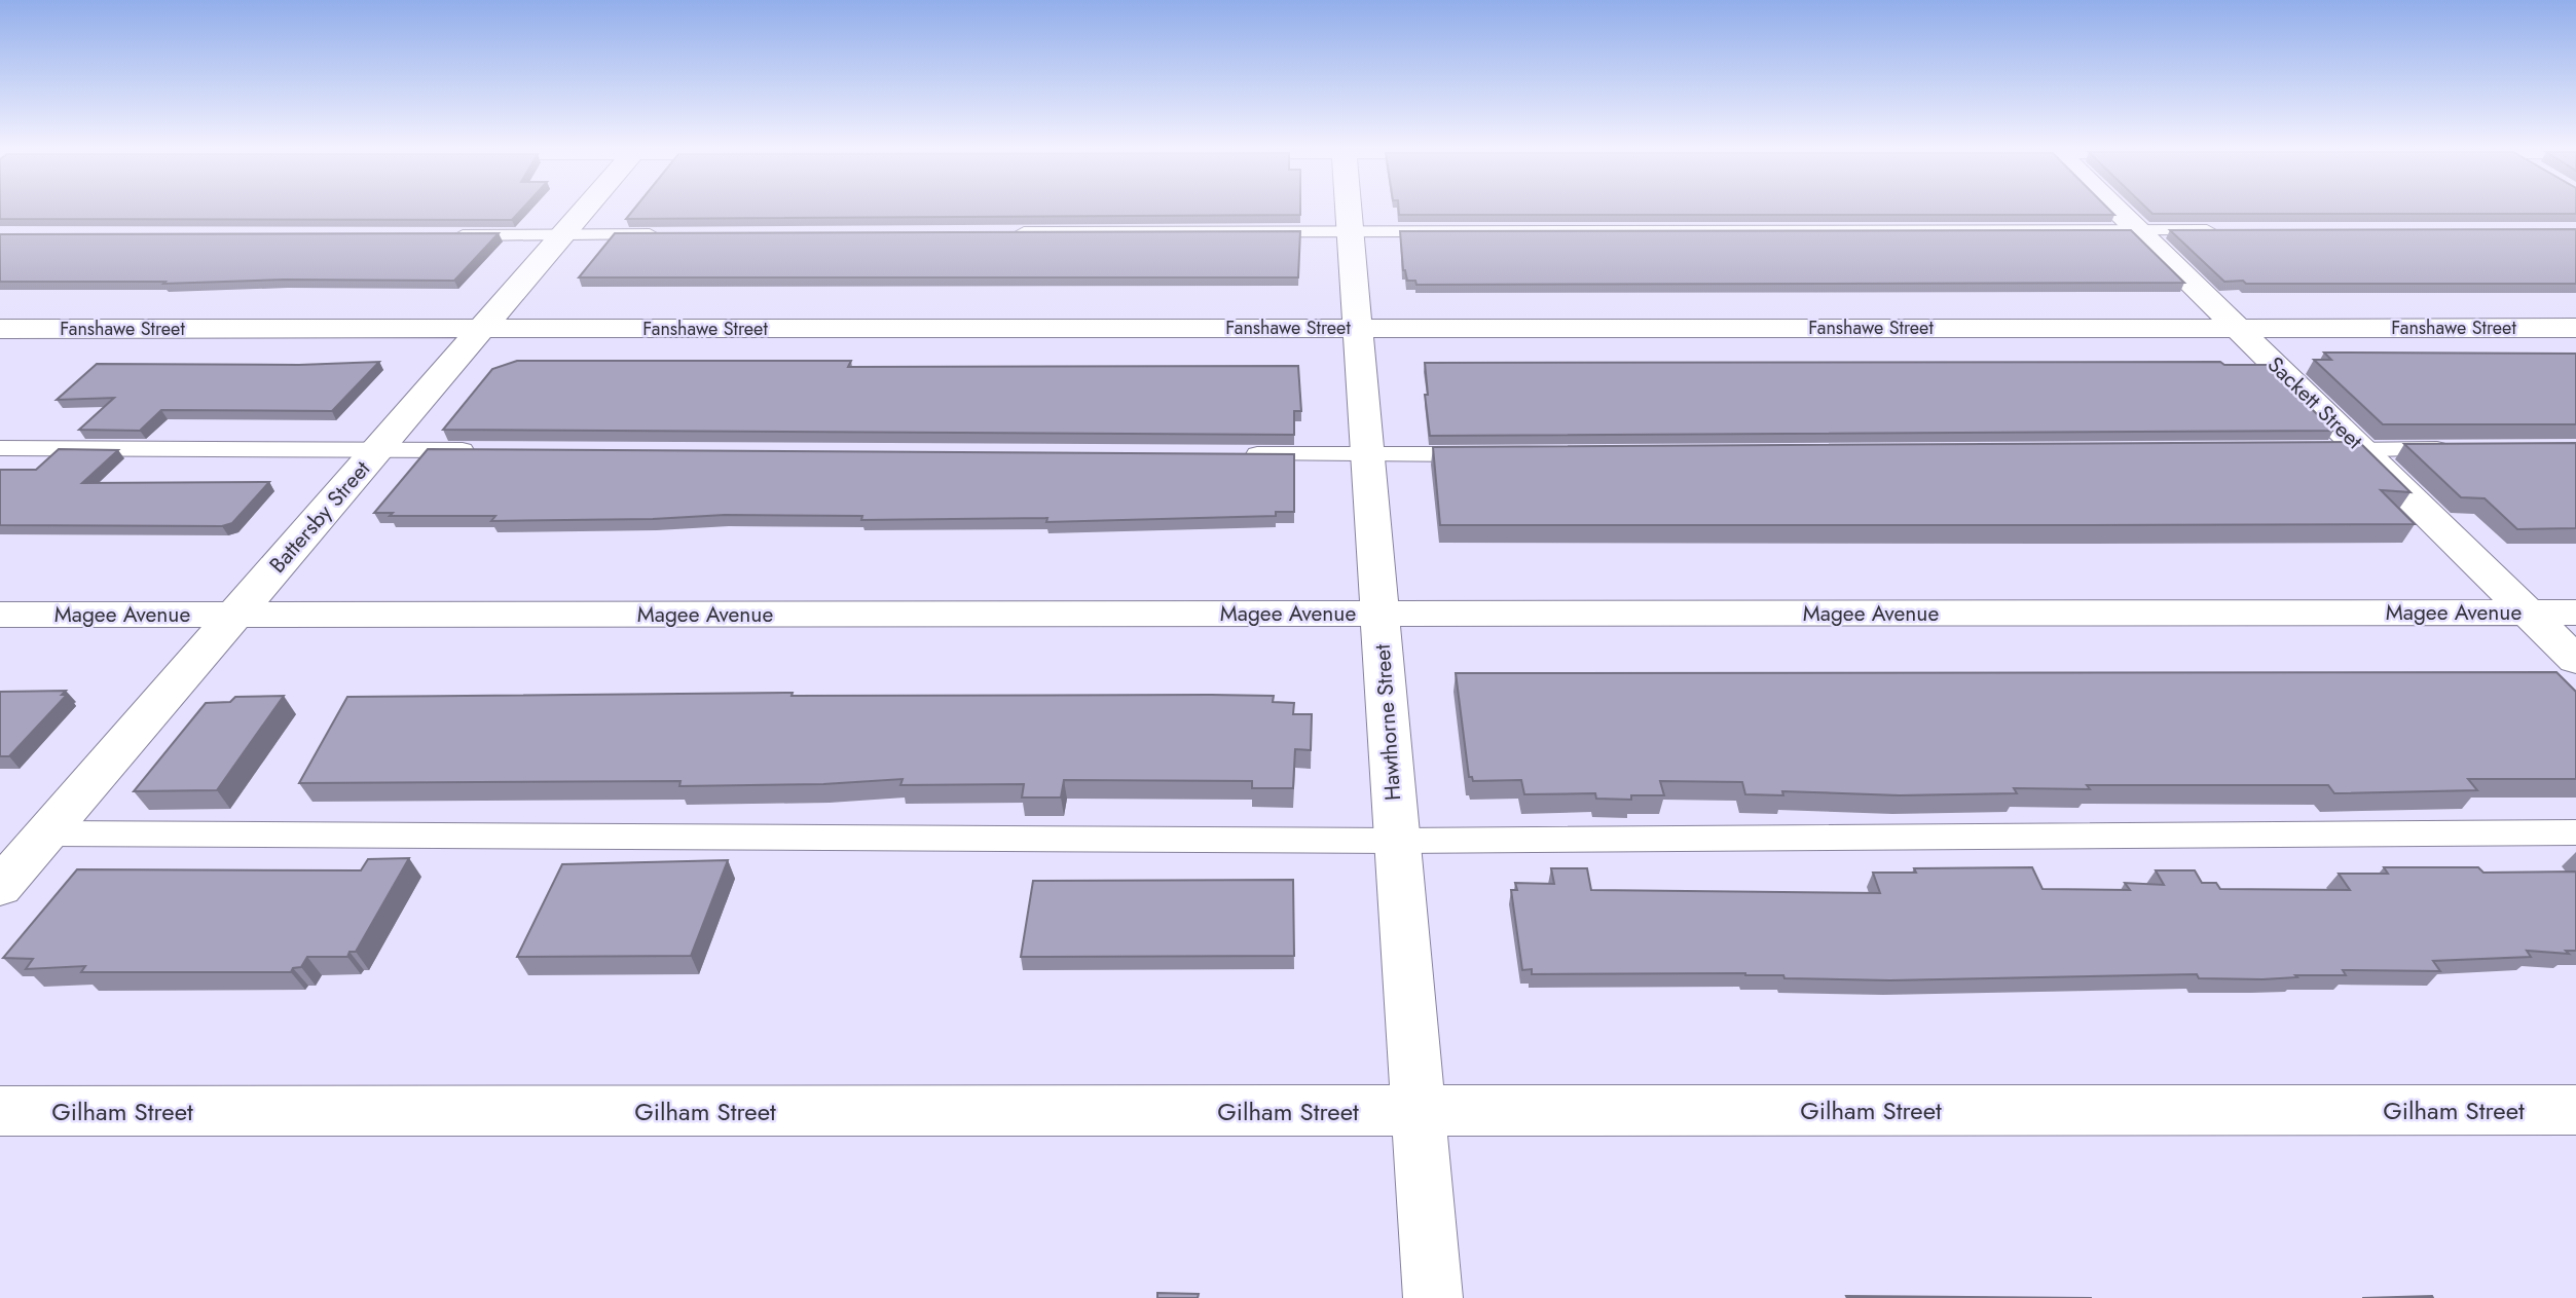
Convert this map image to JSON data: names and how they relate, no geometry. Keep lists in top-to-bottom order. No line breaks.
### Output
{"streets":{"street":["Fanshawe Street","Sackett Street","Battersby Street","Magee Avenue","Hawthorne Street","Gilham Street"]},"crossings":[["Fanshawe Street","Sackett Street"],["Fanshawe Street","Battersby Street"],["Fanshawe Street","Hawthorne Street"],["Sackett Street","Magee Avenue"],["Battersby Street","Magee Avenue"],["Magee Avenue","Hawthorne Street"],["Hawthorne Street","Gilham Street"]]}
